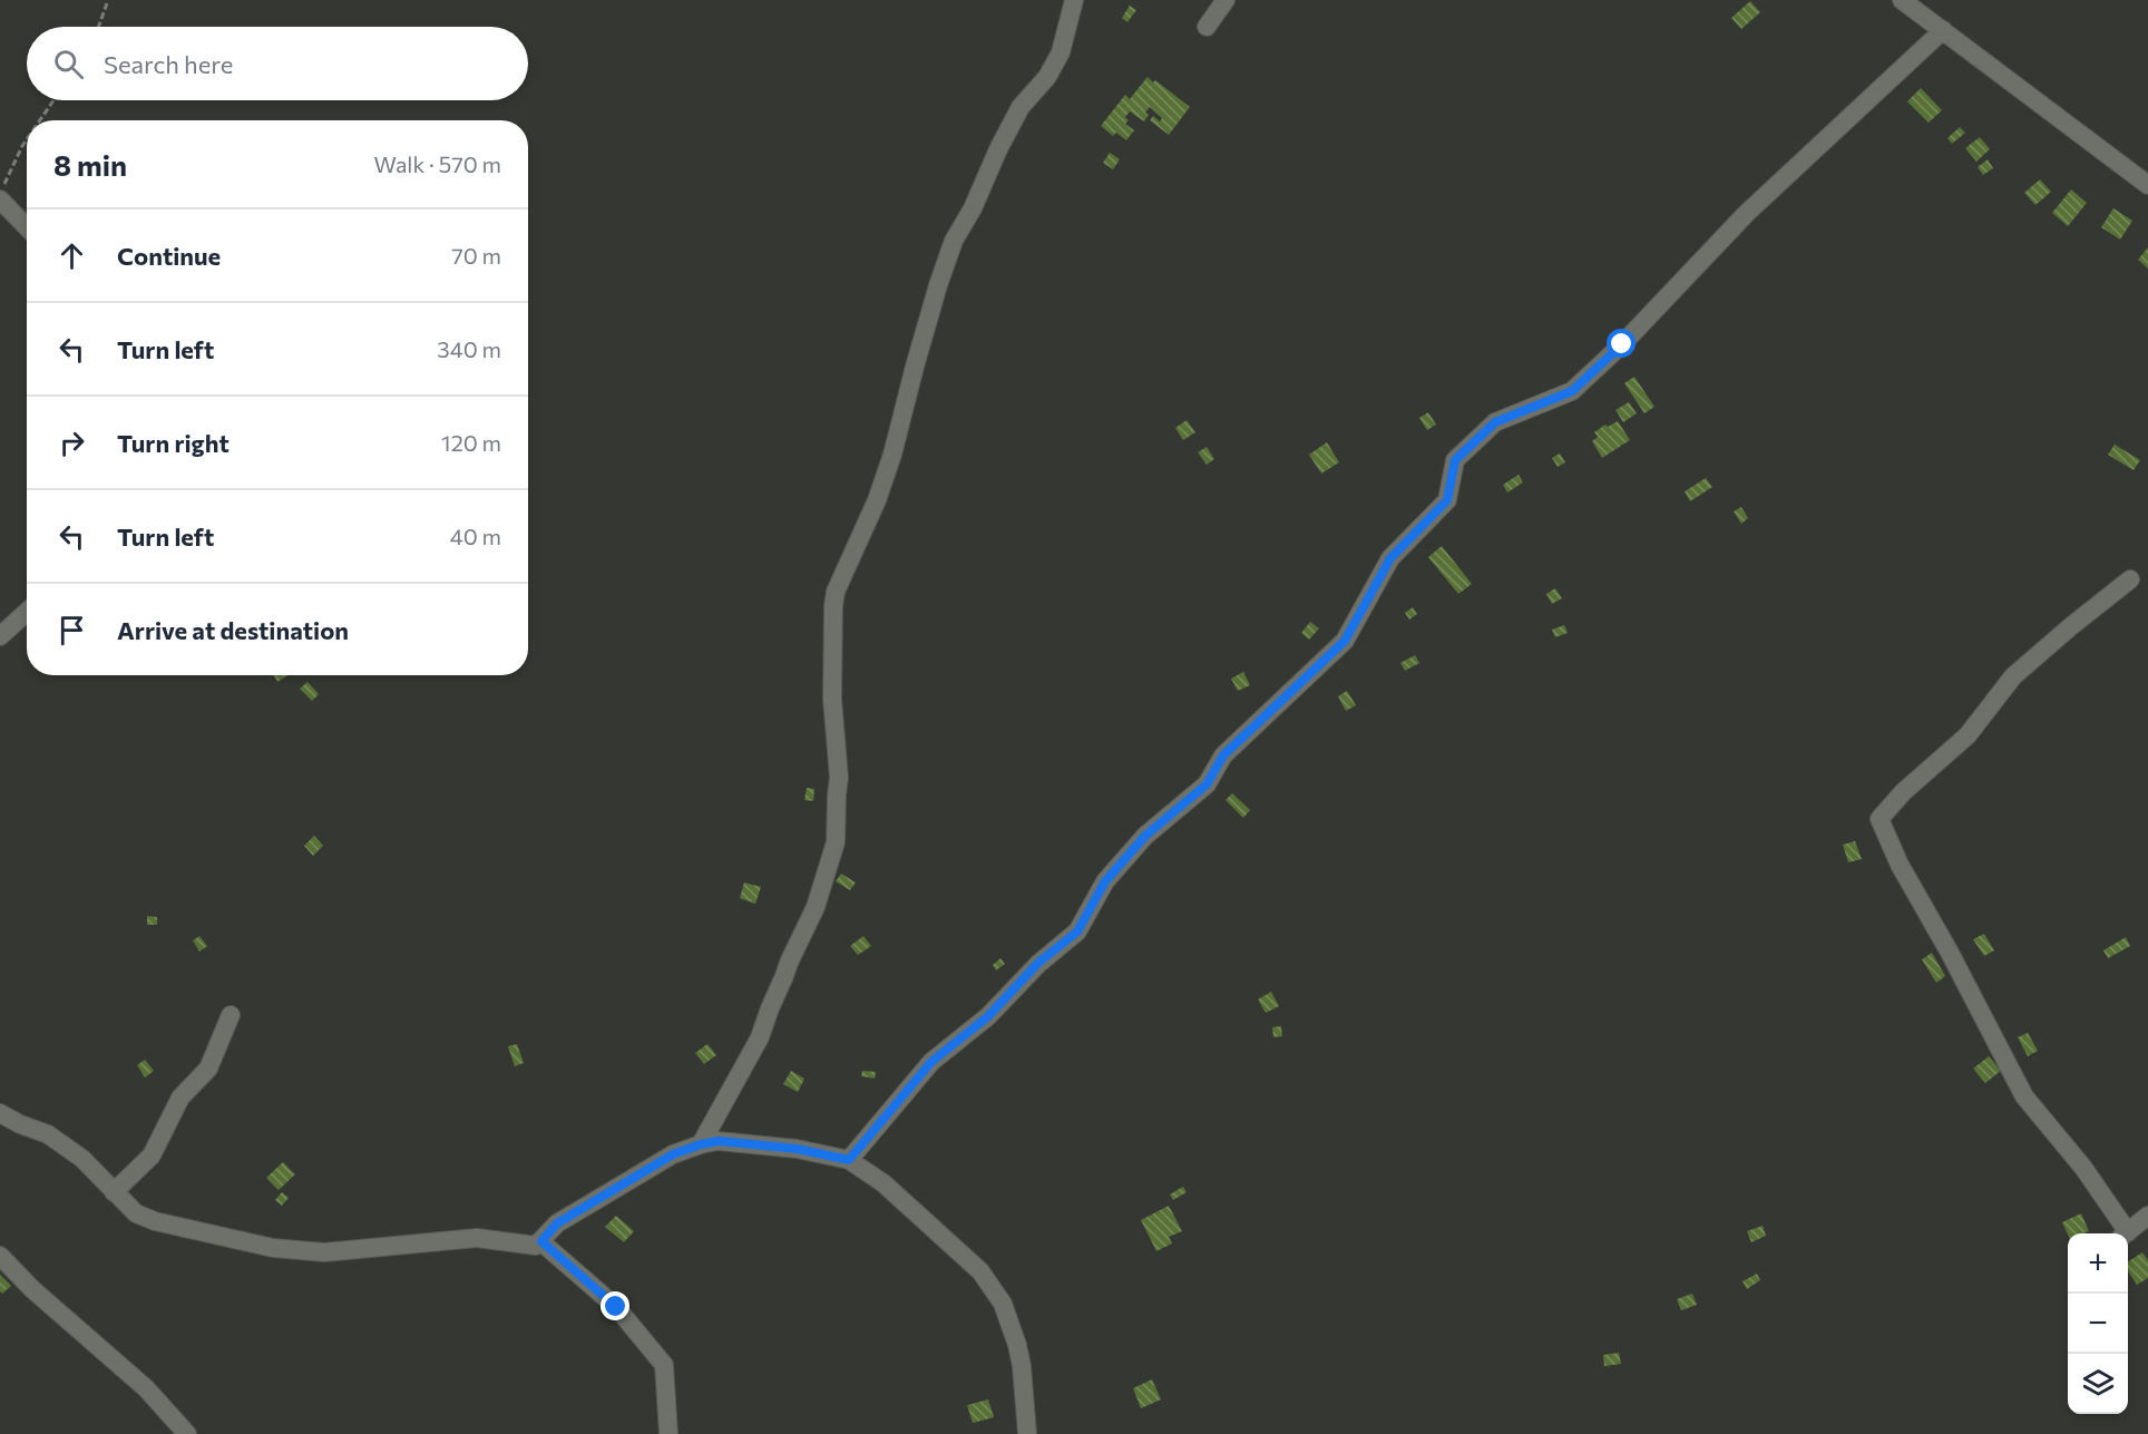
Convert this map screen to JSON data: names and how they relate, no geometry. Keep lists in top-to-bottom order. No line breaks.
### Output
{"page":{"search":"Search here","heading":["8 min","Walk · 570 m"],"list":[["Continue","70 m"],["Turn left","340 m"],["Turn right","120 m"],["Turn left","40 m"],"Arrive at destination"],"map_buttons":["+","−"]}}
